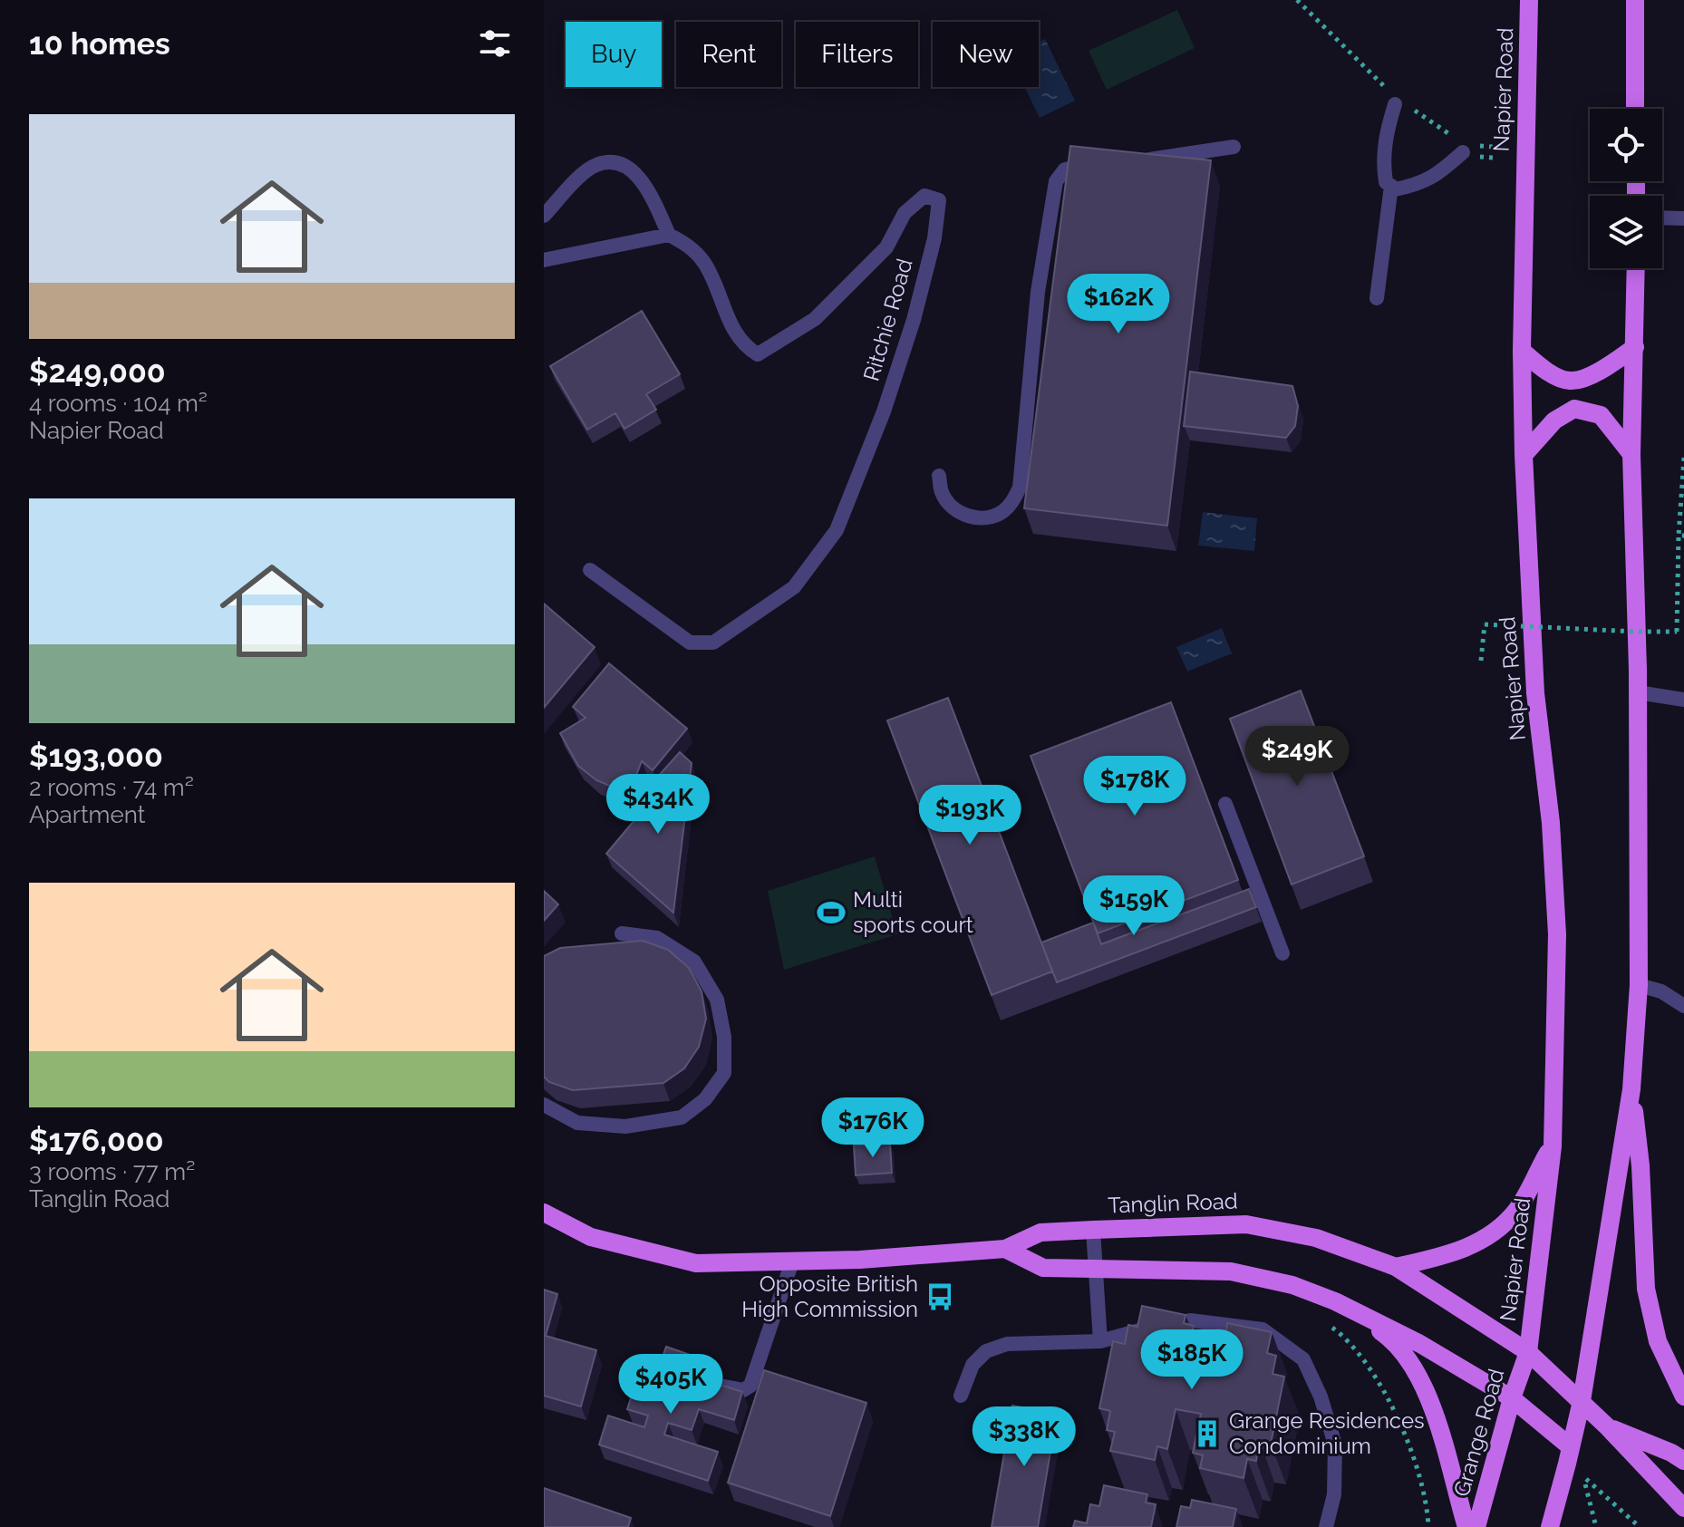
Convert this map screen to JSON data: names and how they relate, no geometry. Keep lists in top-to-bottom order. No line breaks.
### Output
{"streets":{"main road":["Napier Road","Tanglin Road","Grange Road"],"lane":["Ritchie Road"]},"crossings":[["Napier Road","Tanglin Road"],["Napier Road","Grange Road"],["Tanglin Road","Grange Road"]],"places":{"sports":["Multi sports court"],"bus stop":["Opposite British High Commission"],"building":["Grange Residences Condominium"]},"page":{"heading":"10 homes","chip":["Buy","Rent","Filters","New"],"list":[{"name":"$249,000","note":"4 rooms · 104 m² · Napier Road"},{"name":"$193,000","note":"2 rooms · 74 m² · Apartment"},{"name":"$176,000","note":"3 rooms · 77 m² · Tanglin Road"}],"price":["$162K","$249K","$178K","$434K","$193K","$159K","$176K","$185K","$405K","$338K"]}}
